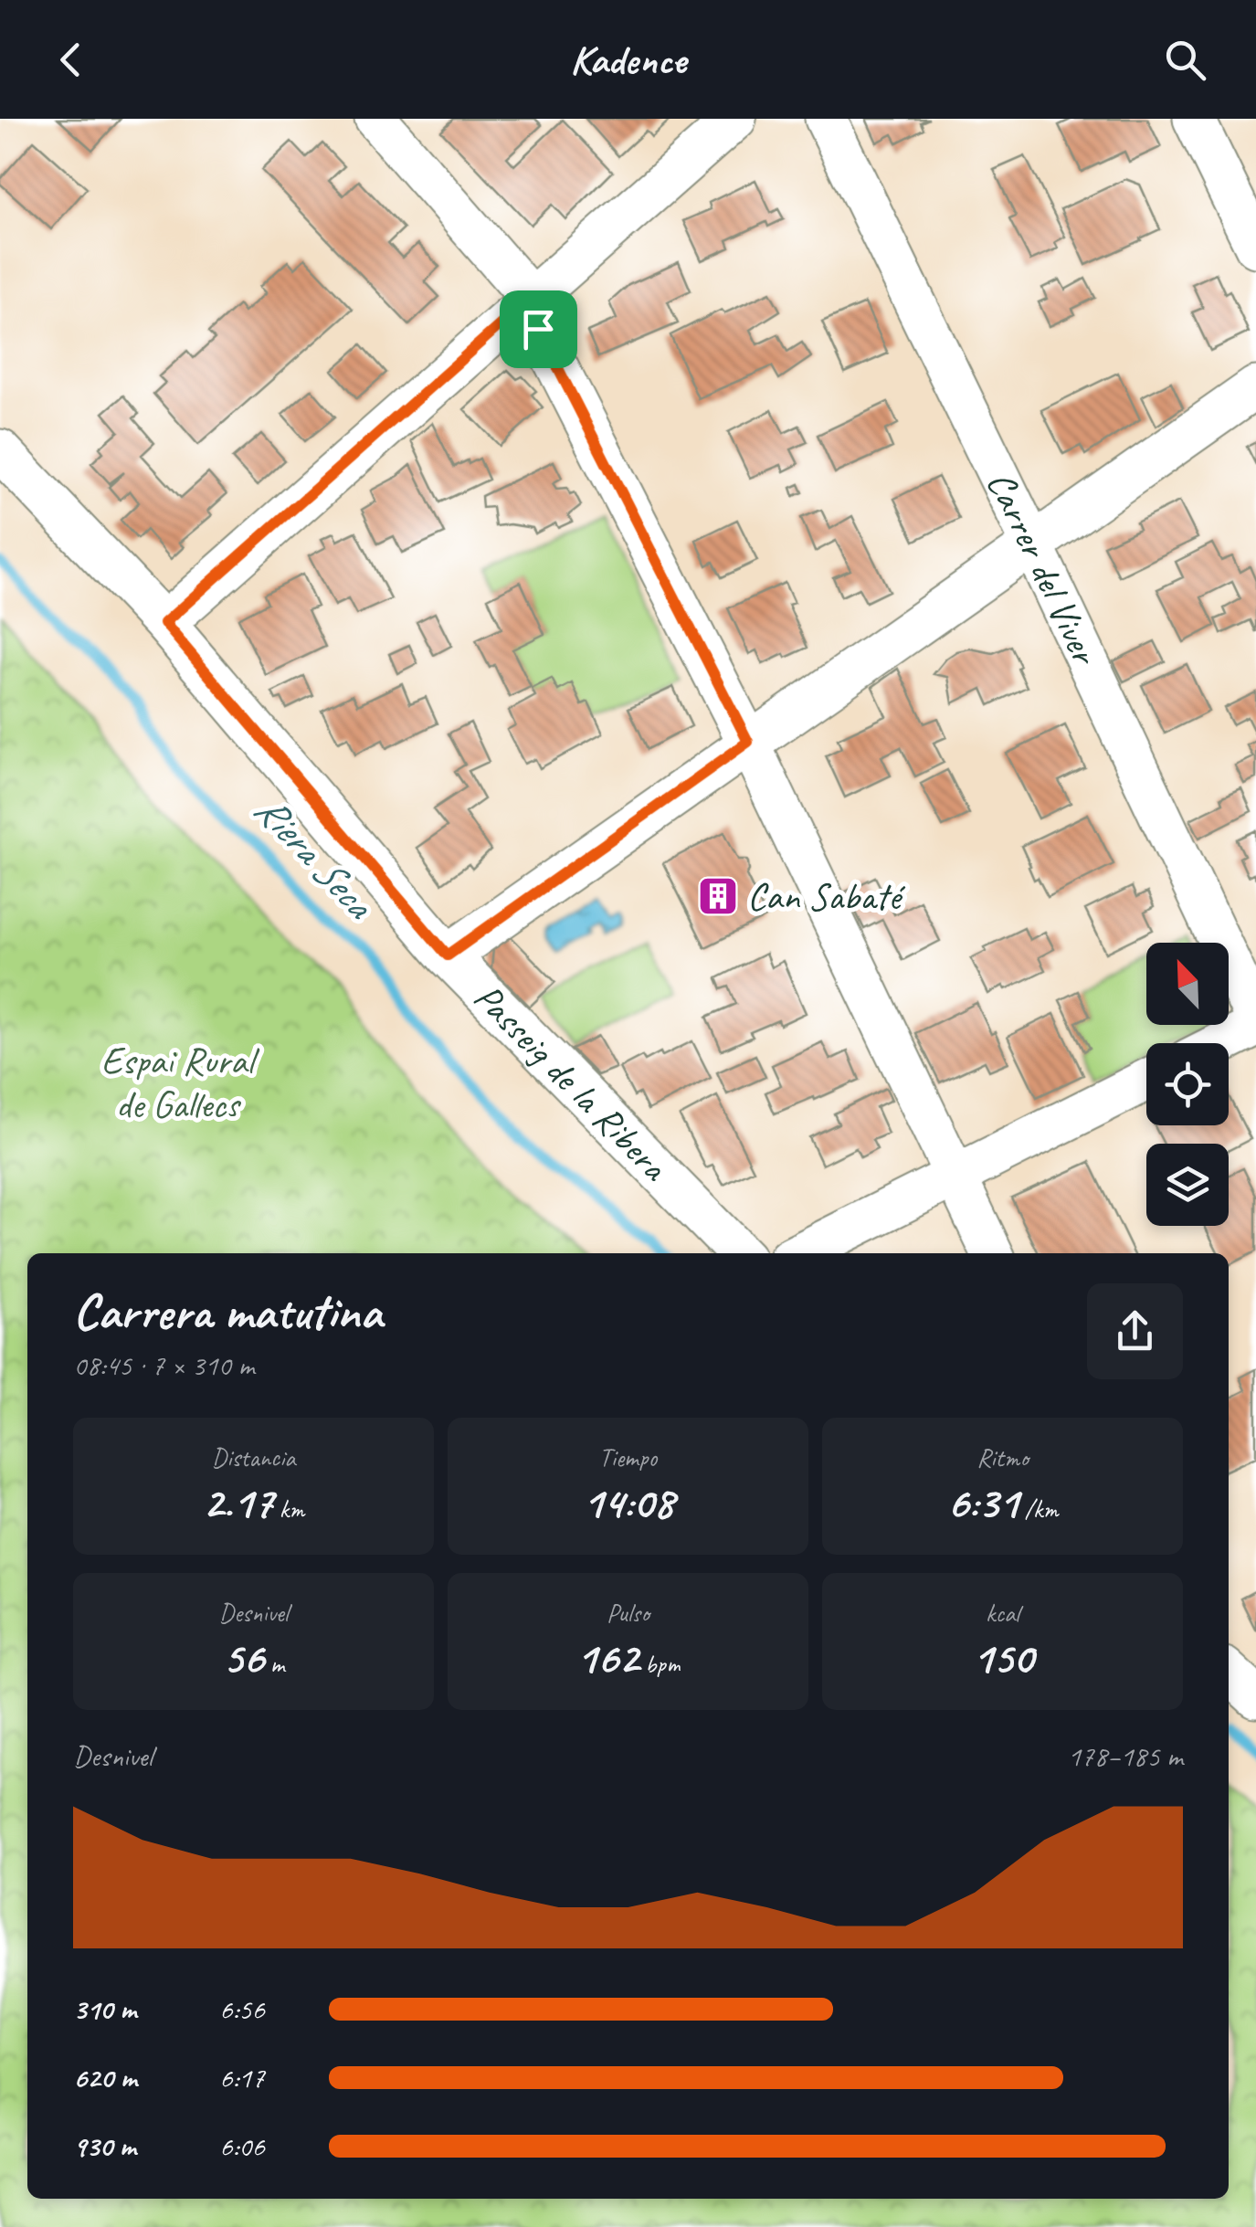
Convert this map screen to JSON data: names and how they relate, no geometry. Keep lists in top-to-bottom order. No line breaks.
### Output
{"streets":{"street":["Carrer del Viver","Passeig de la Ribera"]},"water":["Riera Seca"],"parks":["Espai Rural de Gallecs"],"places":{"building":["Can Sabaté"]},"north":"top left","page":{"header":"Kadence","heading":["Carrera matutina","08:45 · 7 × 310 m"],"stats":[["Distancia","2.17 km"],["Tiempo","14:08"],["Ritmo","6:31 /km"],["Desnivel","56 m"],["Pulso","162 bpm"],["kcal","150"]],"chart":["Desnivel","178–185 m"],"list":[{"name":"310 m","note":"6:56"},{"name":"620 m","note":"6:17"},{"name":"930 m","note":"6:06"}]}}
